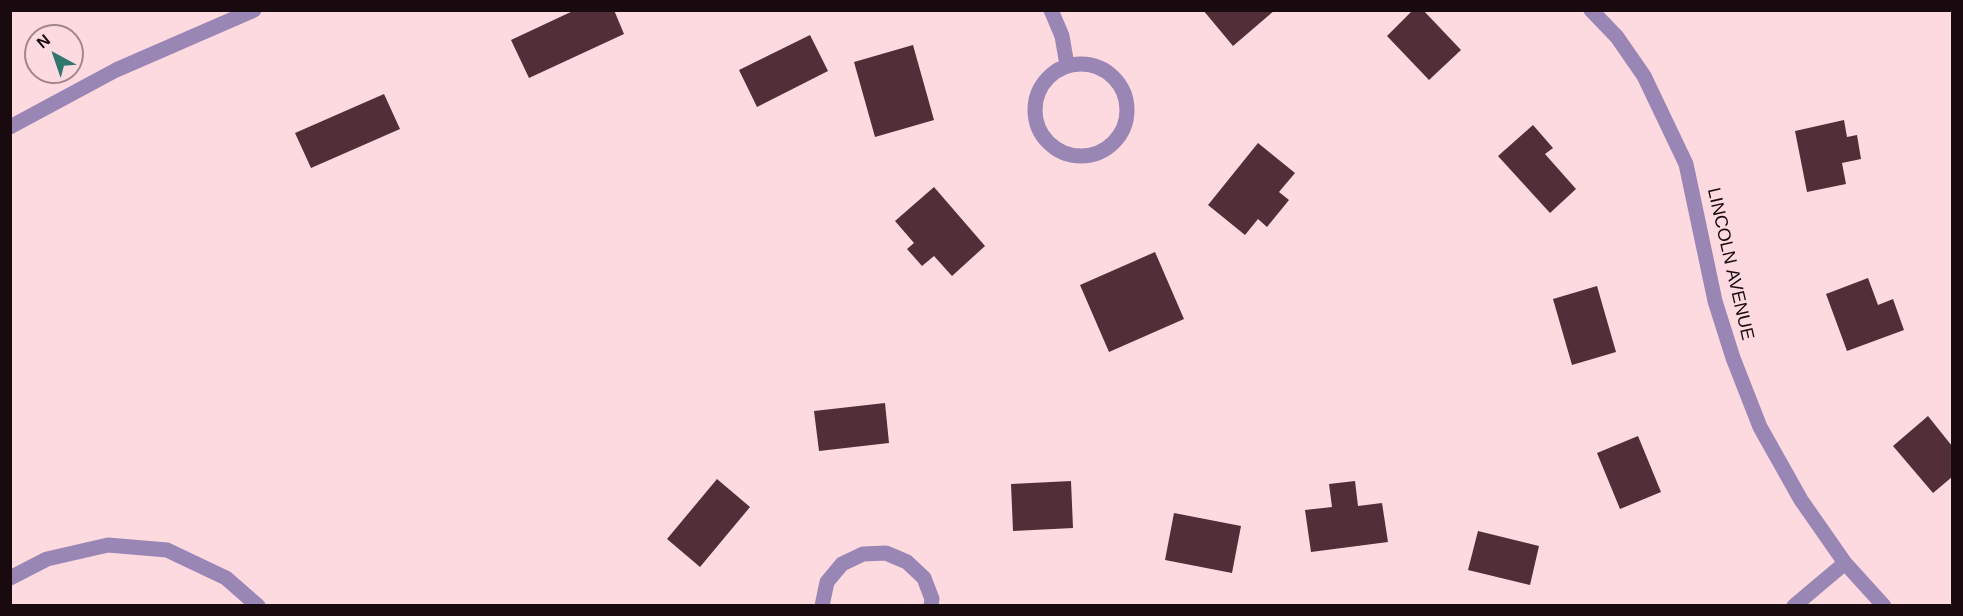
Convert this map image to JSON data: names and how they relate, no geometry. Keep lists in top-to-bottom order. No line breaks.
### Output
{"streets":{"street":["LINCOLN AVENUE"]},"north":"top left"}
